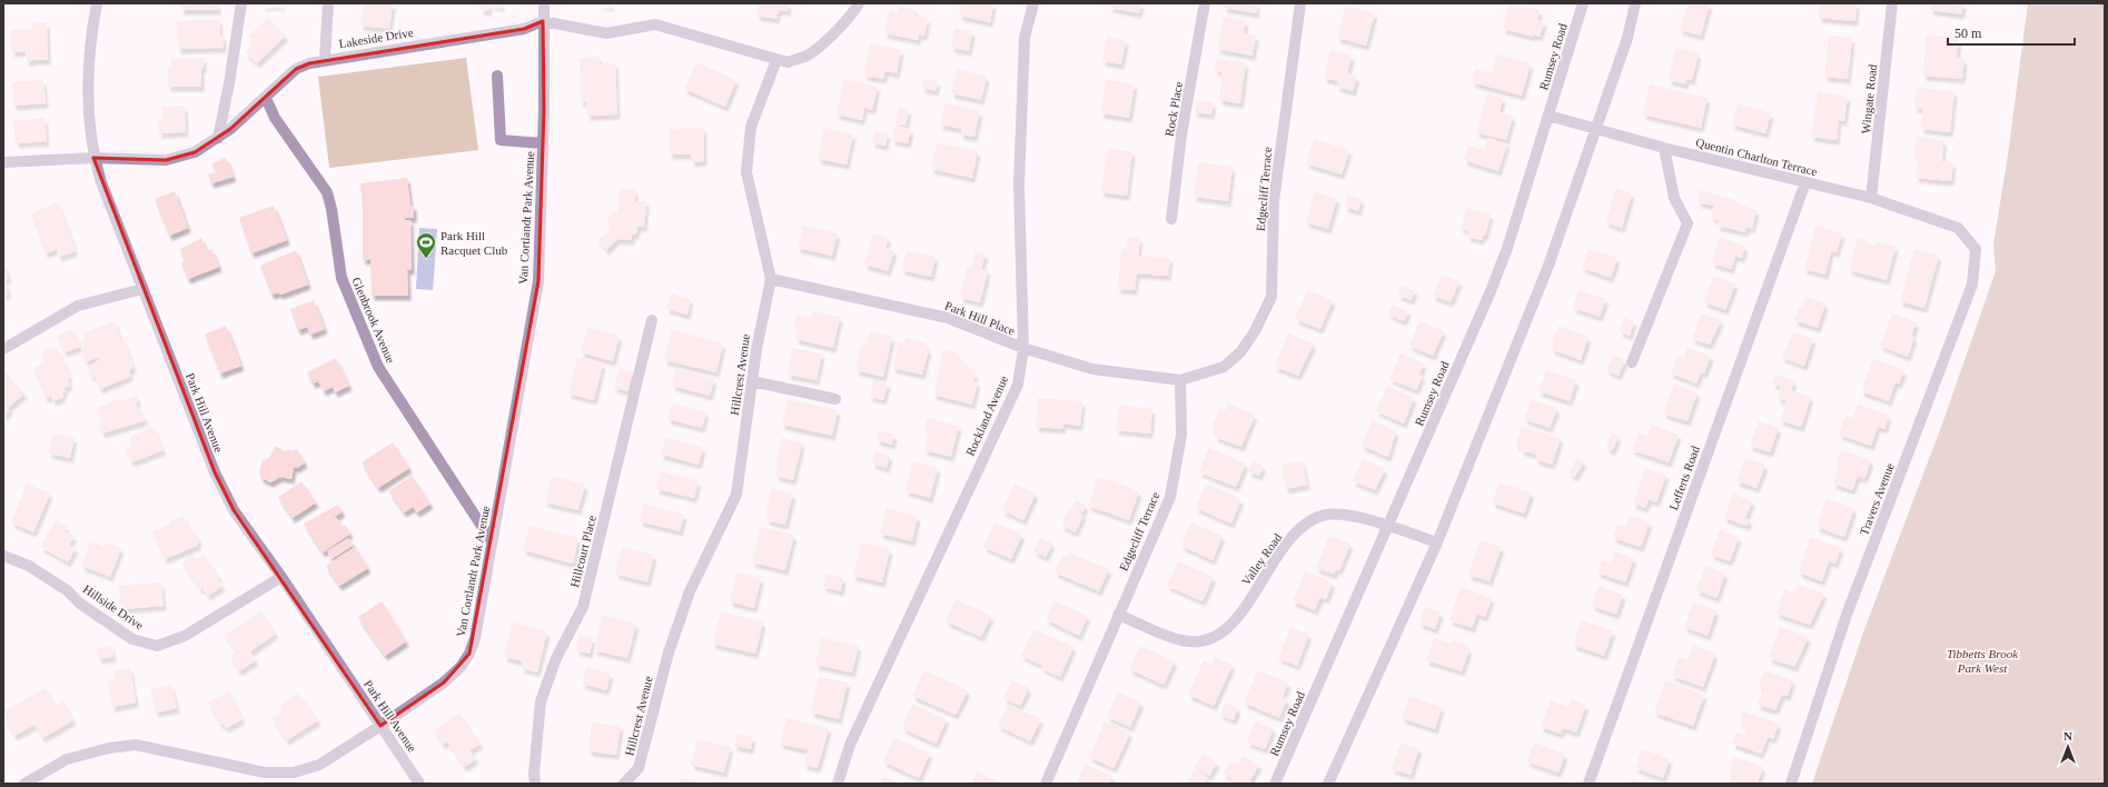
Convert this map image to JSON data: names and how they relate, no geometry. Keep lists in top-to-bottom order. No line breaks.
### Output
{"streets":{"street":["Lakeside Drive","Rumsey Road","Wingate Road","Rock Place","Quentin Charlton Terrace","Edgecliff Terrace","Van Cortlandt Park Avenue","Park Hill Place","Glenbrook Avenue","Hillcrest Avenue","Park Hill Avenue","Rockland Avenue","Lefferts Road","Travers Avenue","Hillcourt Place","Valley Road","Hillside Drive"]},"crossings":[["Lakeside Drive","Van Cortlandt Park Avenue"],["Lakeside Drive","Glenbrook Avenue"],["Lakeside Drive","Park Hill Avenue"],["Rumsey Road","Quentin Charlton Terrace"],["Rumsey Road","Valley Road"],["Wingate Road","Quentin Charlton Terrace"],["Quentin Charlton Terrace","Lefferts Road"],["Quentin Charlton Terrace","Travers Avenue"],["Edgecliff Terrace","Park Hill Place"],["Edgecliff Terrace","Valley Road"],["Van Cortlandt Park Avenue","Glenbrook Avenue"],["Van Cortlandt Park Avenue","Park Hill Avenue"],["Park Hill Place","Hillcrest Avenue"],["Park Hill Place","Rockland Avenue"],["Park Hill Avenue","Hillside Drive"]],"parks":["Tibbetts Brook Park West"],"places":{"sports":["Park Hill Racquet Club"]},"scale_bar":"50 m","north":"top"}
